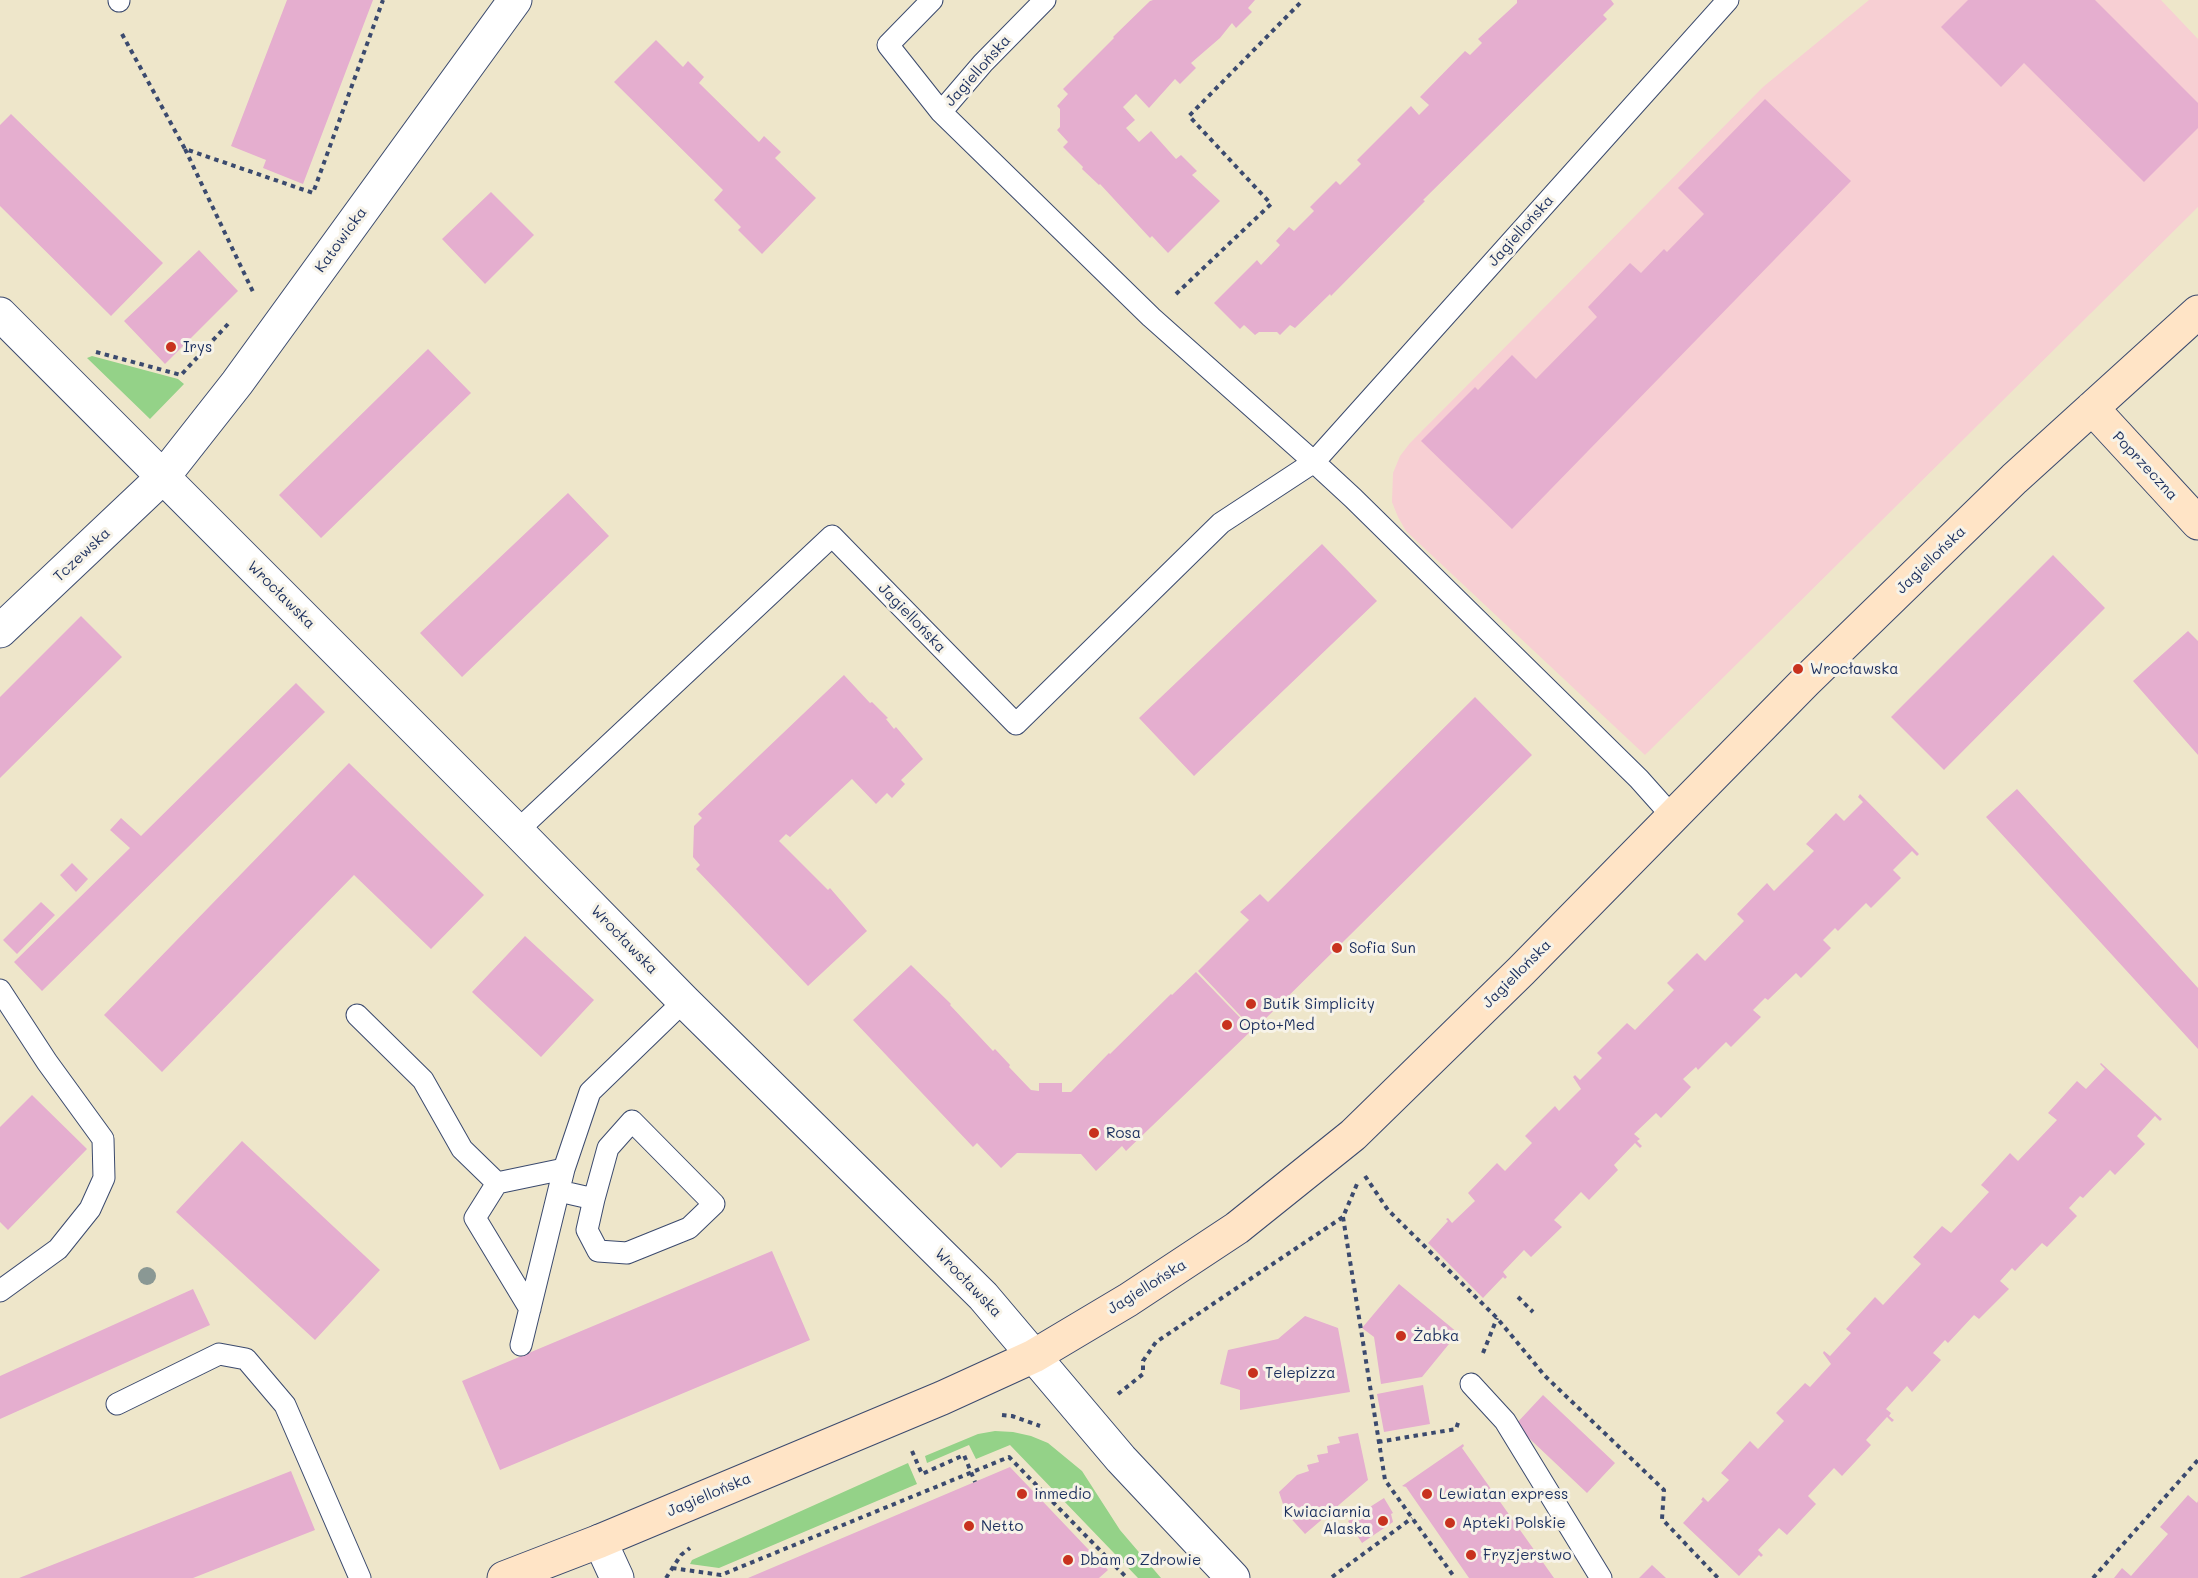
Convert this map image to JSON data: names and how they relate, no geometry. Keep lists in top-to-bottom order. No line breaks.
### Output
{"streets":{"street":["Jagiellońska","Katowicka","Poprzeczna","Tczewska","Wrocławska"]},"crossings":[["Jagiellońska","Poprzeczna"],["Jagiellońska","Wrocławska"],["Katowicka","Tczewska"],["Katowicka","Wrocławska"],["Tczewska","Wrocławska"]],"places":["Irys","Wrocławska","Sofia Sun","Butik Simplicity","Opto+Med","Rosa","Żabka","Telepizza","inmedio","Lewiatan express","Kwiaciarnia Alaska","Apteki Polskie","Netto","Fryzjerstwo","Dbam o Zdrowie"]}
